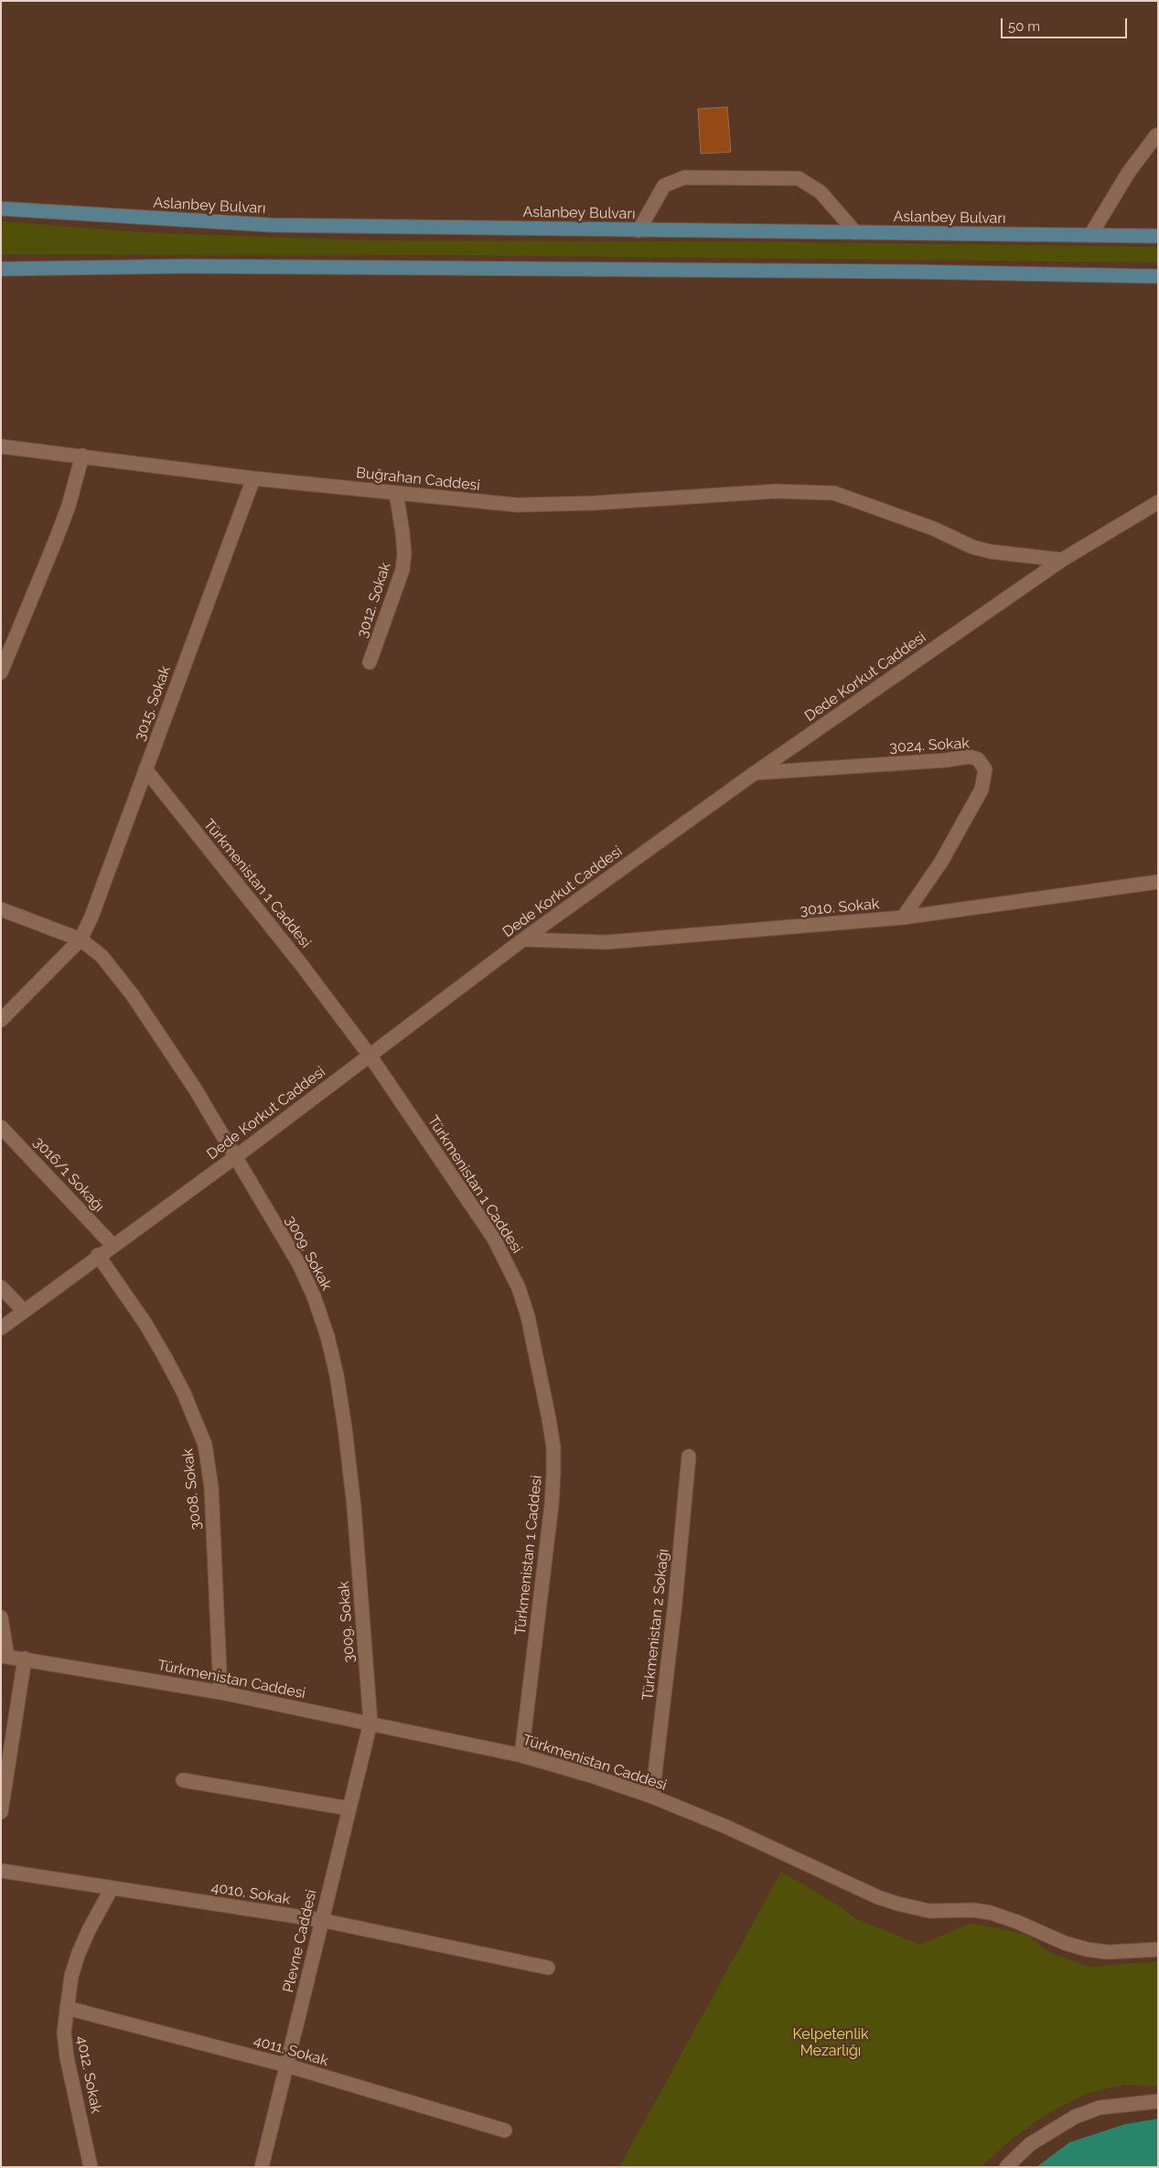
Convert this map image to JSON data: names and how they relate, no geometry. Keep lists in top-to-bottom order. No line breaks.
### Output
{"streets":{"main road":["Aslanbey Bulvarı"],"street":["Buğrahan Caddesi","3012. Sokak","Dede Korkut Caddesi","3015. Sokak","3024. Sokak","Türkmenistan 1 Caddesi","3010. Sokak","3016/1 Sokağı","3009. Sokak","3008. Sokak","Türkmenistan 2 Sokağı","Türkmenistan Caddesi","4010. Sokak","Plevne Caddesi","4011. Sokak","4012. Sokak"]},"crossings":[["Buğrahan Caddesi","3012. Sokak"],["Buğrahan Caddesi","Dede Korkut Caddesi"],["Buğrahan Caddesi","3015. Sokak"],["Dede Korkut Caddesi","3024. Sokak"],["Dede Korkut Caddesi","Türkmenistan 1 Caddesi"],["Dede Korkut Caddesi","3010. Sokak"],["Dede Korkut Caddesi","3016/1 Sokağı"],["Dede Korkut Caddesi","3009. Sokak"],["Dede Korkut Caddesi","3008. Sokak"],["3015. Sokak","Türkmenistan 1 Caddesi"],["3015. Sokak","3009. Sokak"],["3024. Sokak","3010. Sokak"],["Türkmenistan 1 Caddesi","Türkmenistan Caddesi"],["3009. Sokak","Türkmenistan Caddesi"],["3009. Sokak","Plevne Caddesi"],["3008. Sokak","Türkmenistan Caddesi"],["Türkmenistan 2 Sokağı","Türkmenistan Caddesi"],["Türkmenistan Caddesi","Plevne Caddesi"],["4010. Sokak","Plevne Caddesi"],["4010. Sokak","4012. Sokak"],["Plevne Caddesi","4011. Sokak"],["4011. Sokak","4012. Sokak"]],"parks":["Kelpetenlik Mezarlığı"],"scale_bar":"50 m"}
